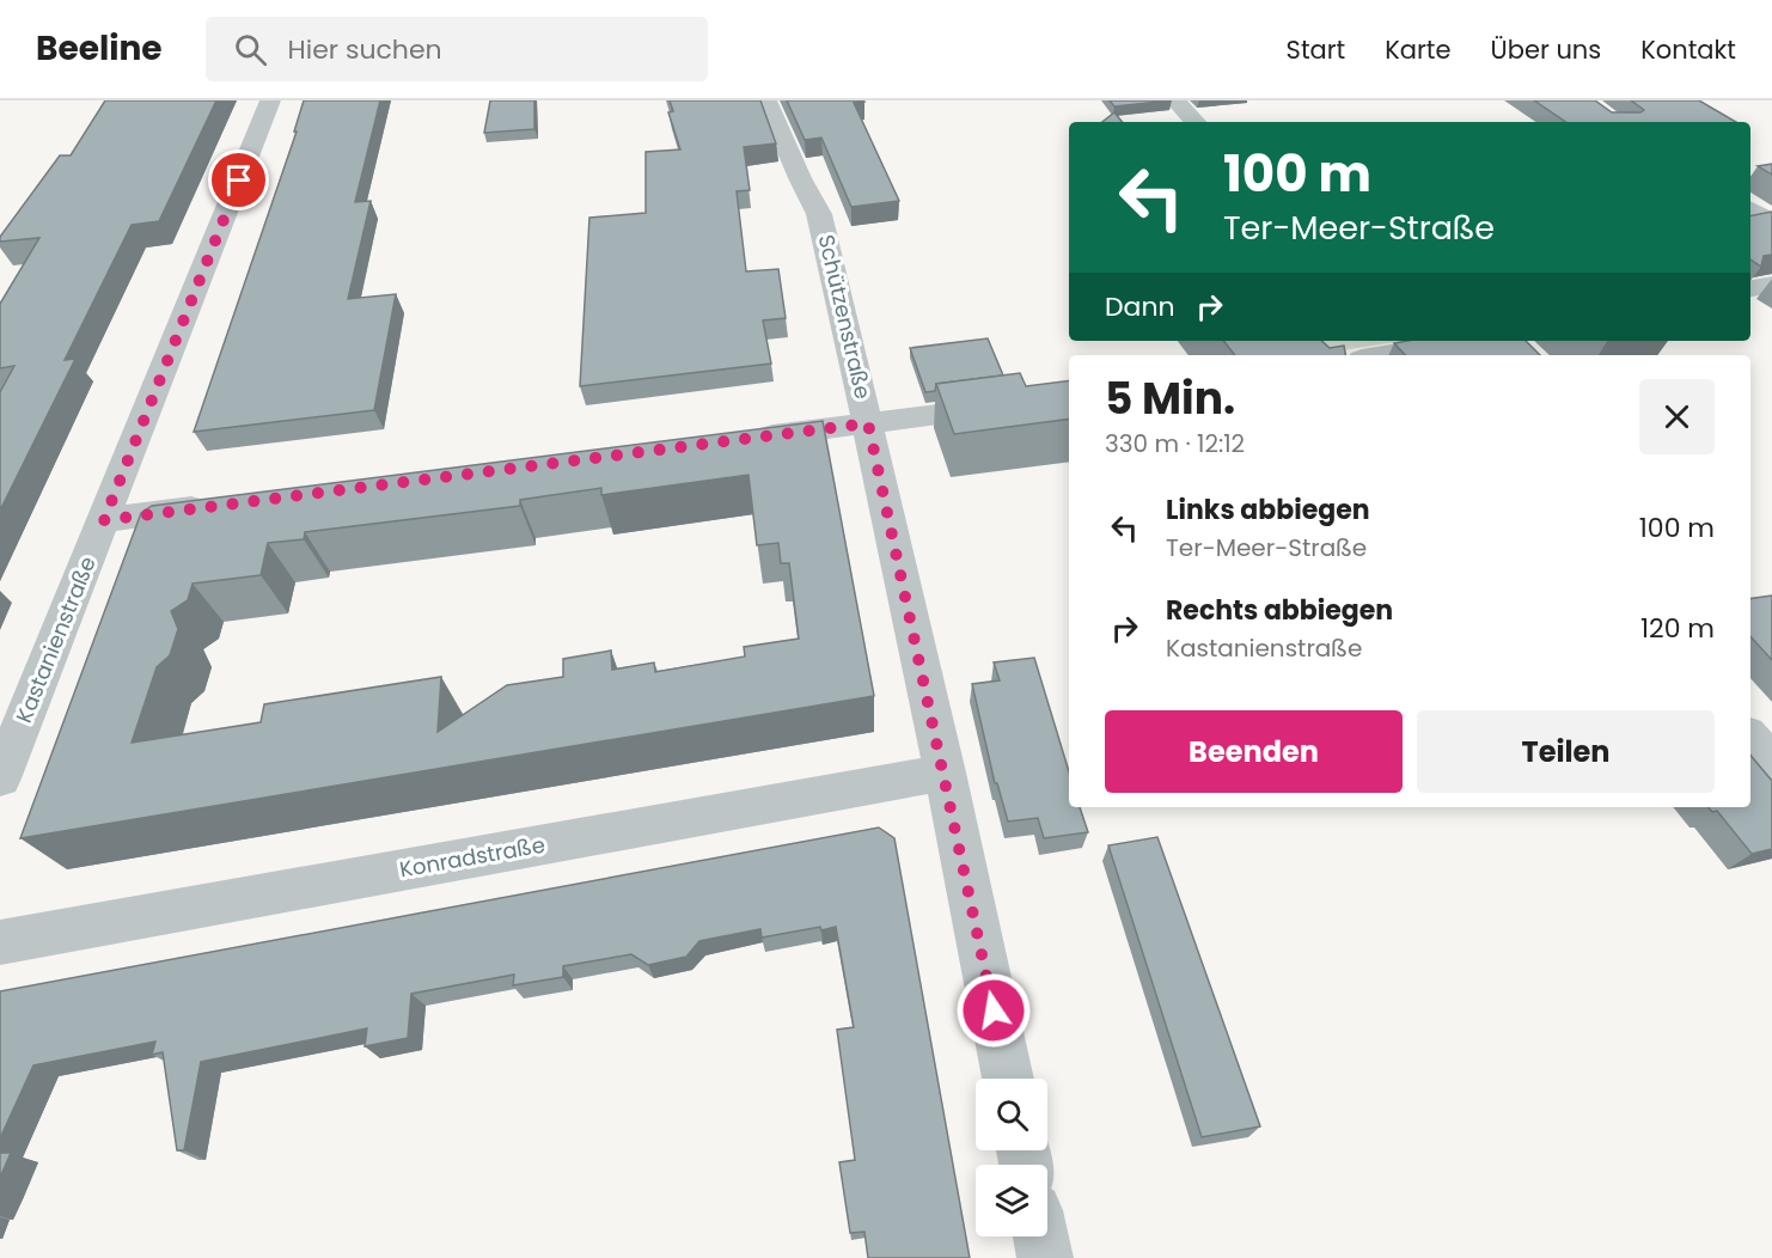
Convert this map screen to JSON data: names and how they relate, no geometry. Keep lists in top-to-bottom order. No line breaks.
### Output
{"streets":{"street":["Schützenstraße","Kastanienstraße","Konradstraße"]},"crossings":[["Schützenstraße","Konradstraße"]],"page":{"header":"Beeline","search":"Hier suchen","nav":["Start","Karte","Über uns","Kontakt"],"turn":["100 m","Ter-Meer-Straße"],"then":"Dann","heading":["5 Min.","330 m · 12:12"],"list":[{"name":"Links abbiegen","note":"Ter-Meer-Straße","value":"100 m"},{"name":"Rechts abbiegen","note":"Kastanienstraße","value":"120 m"}],"buttons":["Beenden","Teilen"]}}
